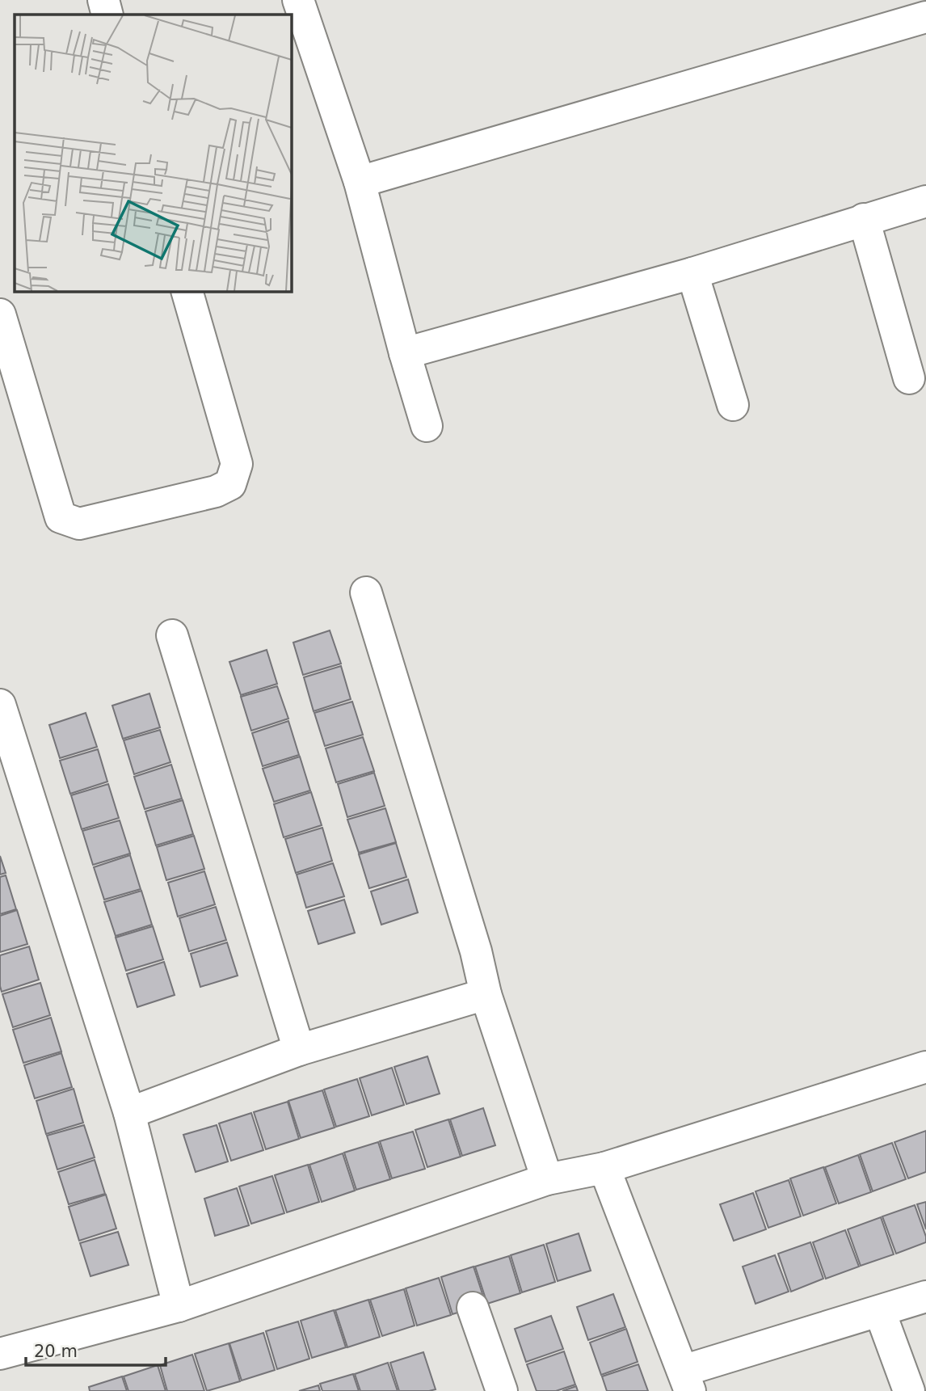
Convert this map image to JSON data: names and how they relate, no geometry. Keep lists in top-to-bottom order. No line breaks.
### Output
{"scale_bar":"20 m"}
